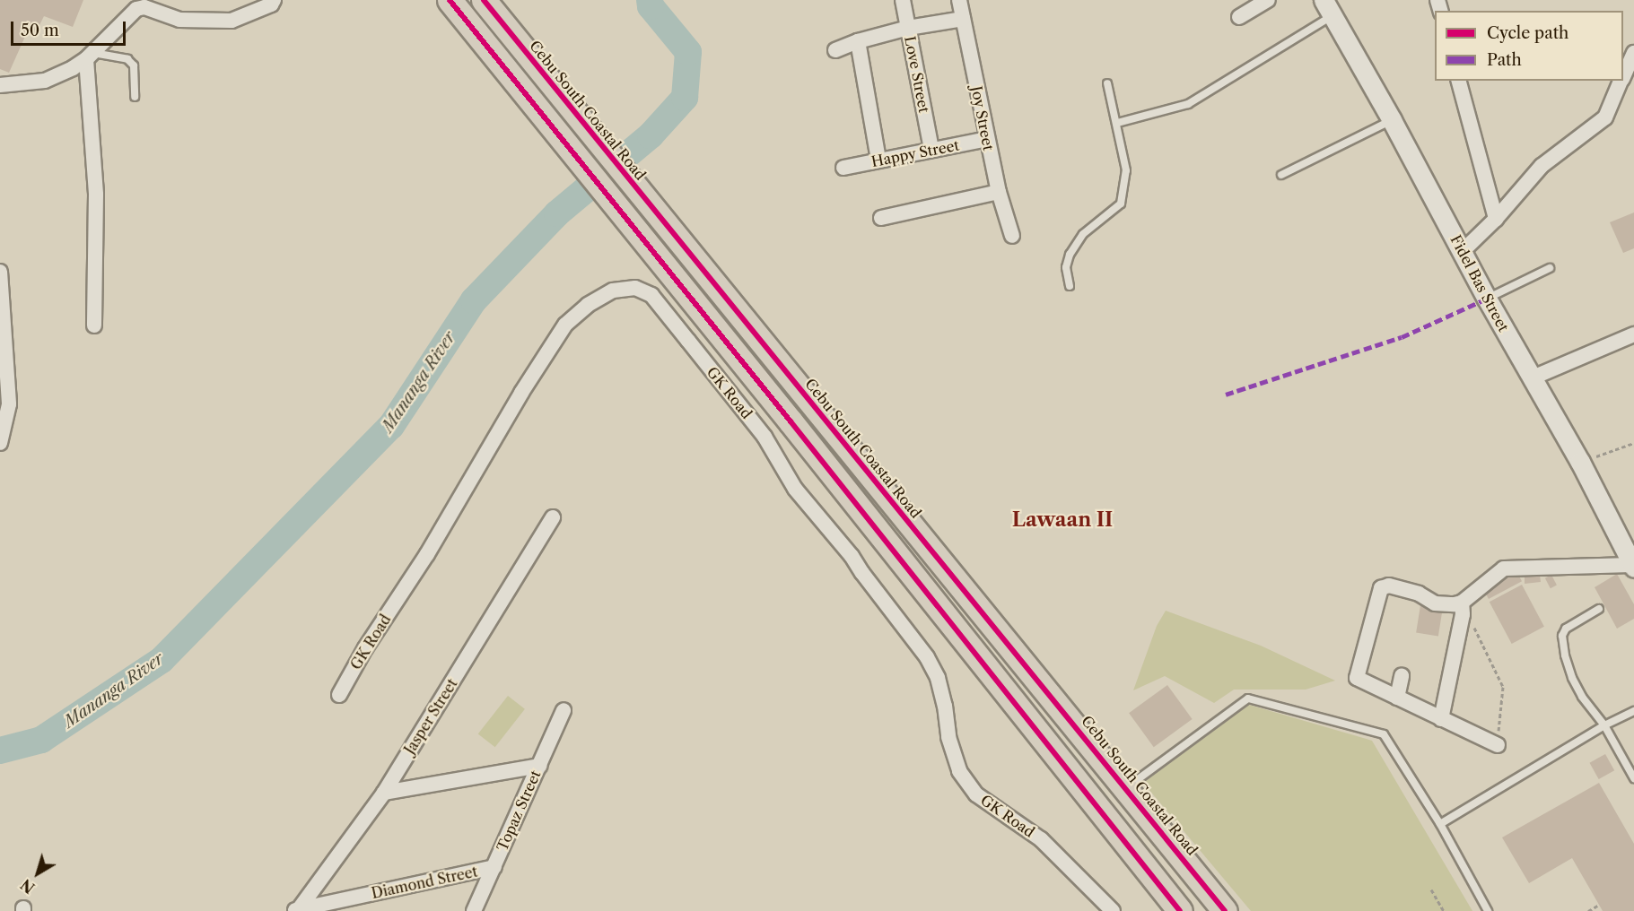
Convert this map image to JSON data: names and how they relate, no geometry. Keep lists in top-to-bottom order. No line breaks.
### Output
{"streets":{"highway":["Cebu South Coastal Road"],"street":["Love Street","Joy Street","Happy Street","Fidel Bas Street","GK Road","Jasper Street","Topaz Street","Diamond Street"]},"crossings":[["Love Street","Happy Street"],["Joy Street","Happy Street"],["Jasper Street","Diamond Street"],["Topaz Street","Diamond Street"]],"districts":["Lawaan II"],"water":["Mananga River"],"legend":["Cycle path","Path"],"scale_bar":"50 m","north":"bottom left"}
